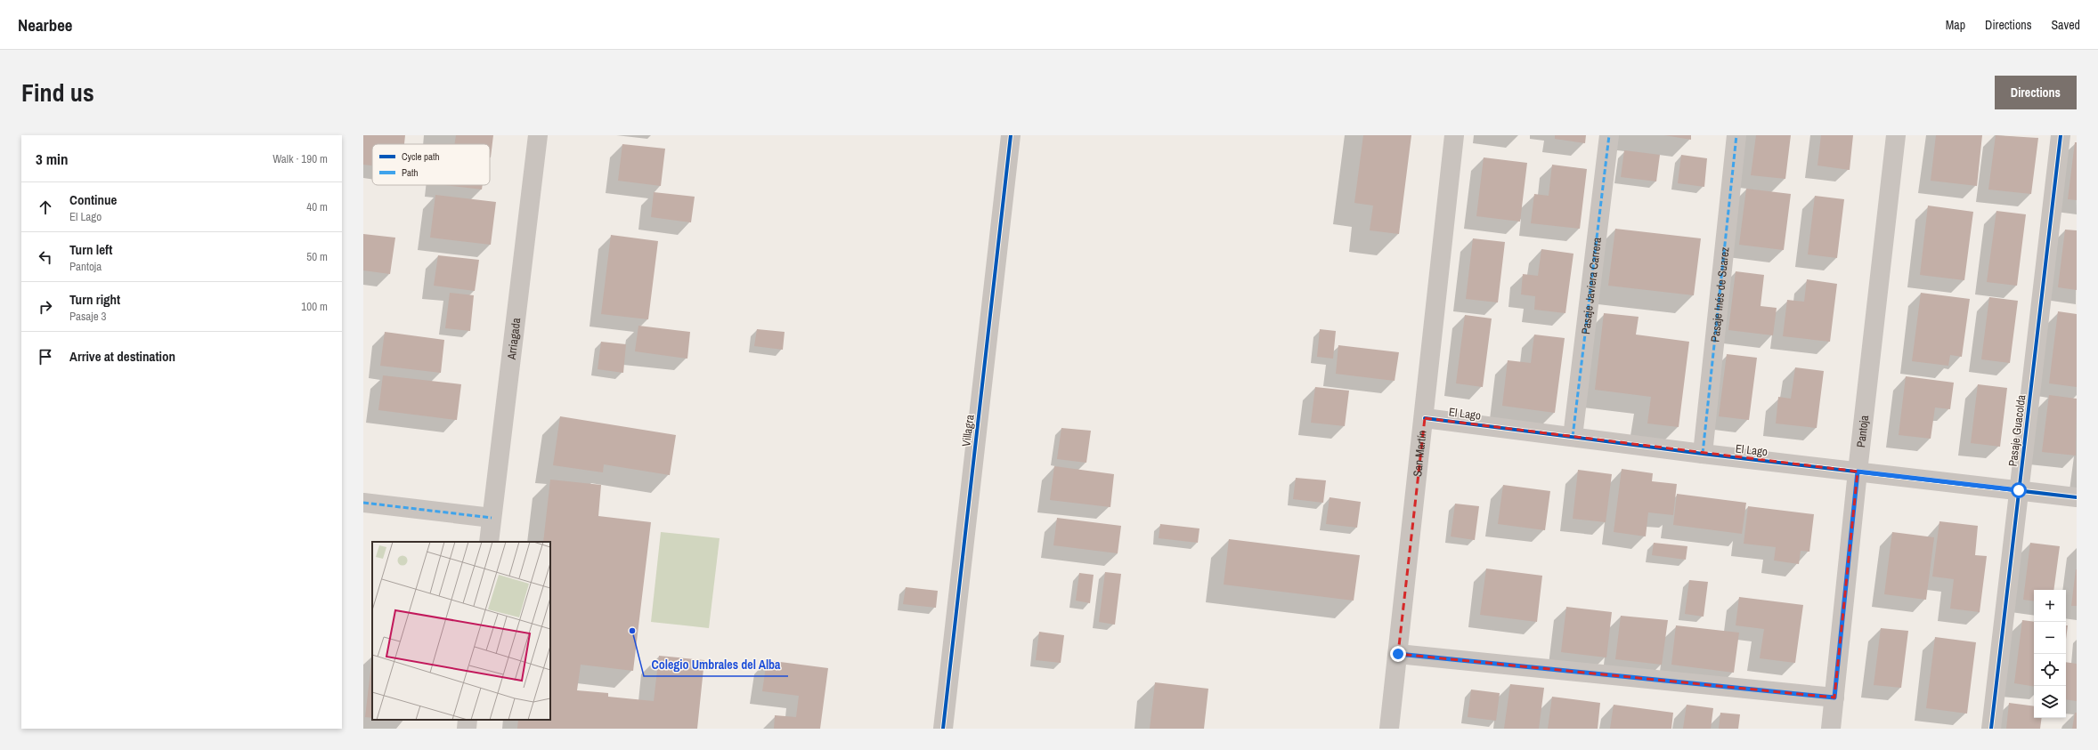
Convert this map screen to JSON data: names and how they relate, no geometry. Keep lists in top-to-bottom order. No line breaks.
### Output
{"streets":{"street":["Pasaje Javiera Carrera","Pasaje Inés de Suarez","Arriagada","El Lago","Villagra","Pasaje Guacolda","Pantoja","San Martín"]},"crossings":[["Pasaje Javiera Carrera","El Lago"],["Pasaje Inés de Suarez","El Lago"],["El Lago","Pasaje Guacolda"],["El Lago","Pantoja"],["El Lago","San Martín"]],"places":["Colegio Umbrales del Alba"],"legend":["Cycle path","Path"],"page":{"header":"Nearbee","nav":["Map","Directions","Saved"],"title":"Find us","buttons":"Directions","heading":["3 min","Walk · 190 m"],"list":[["Continue","El Lago","40 m"],["Turn left","Pantoja","50 m"],["Turn right","Pasaje 3","100 m"],"Arrive at destination"],"map_buttons":["+","−"]}}
